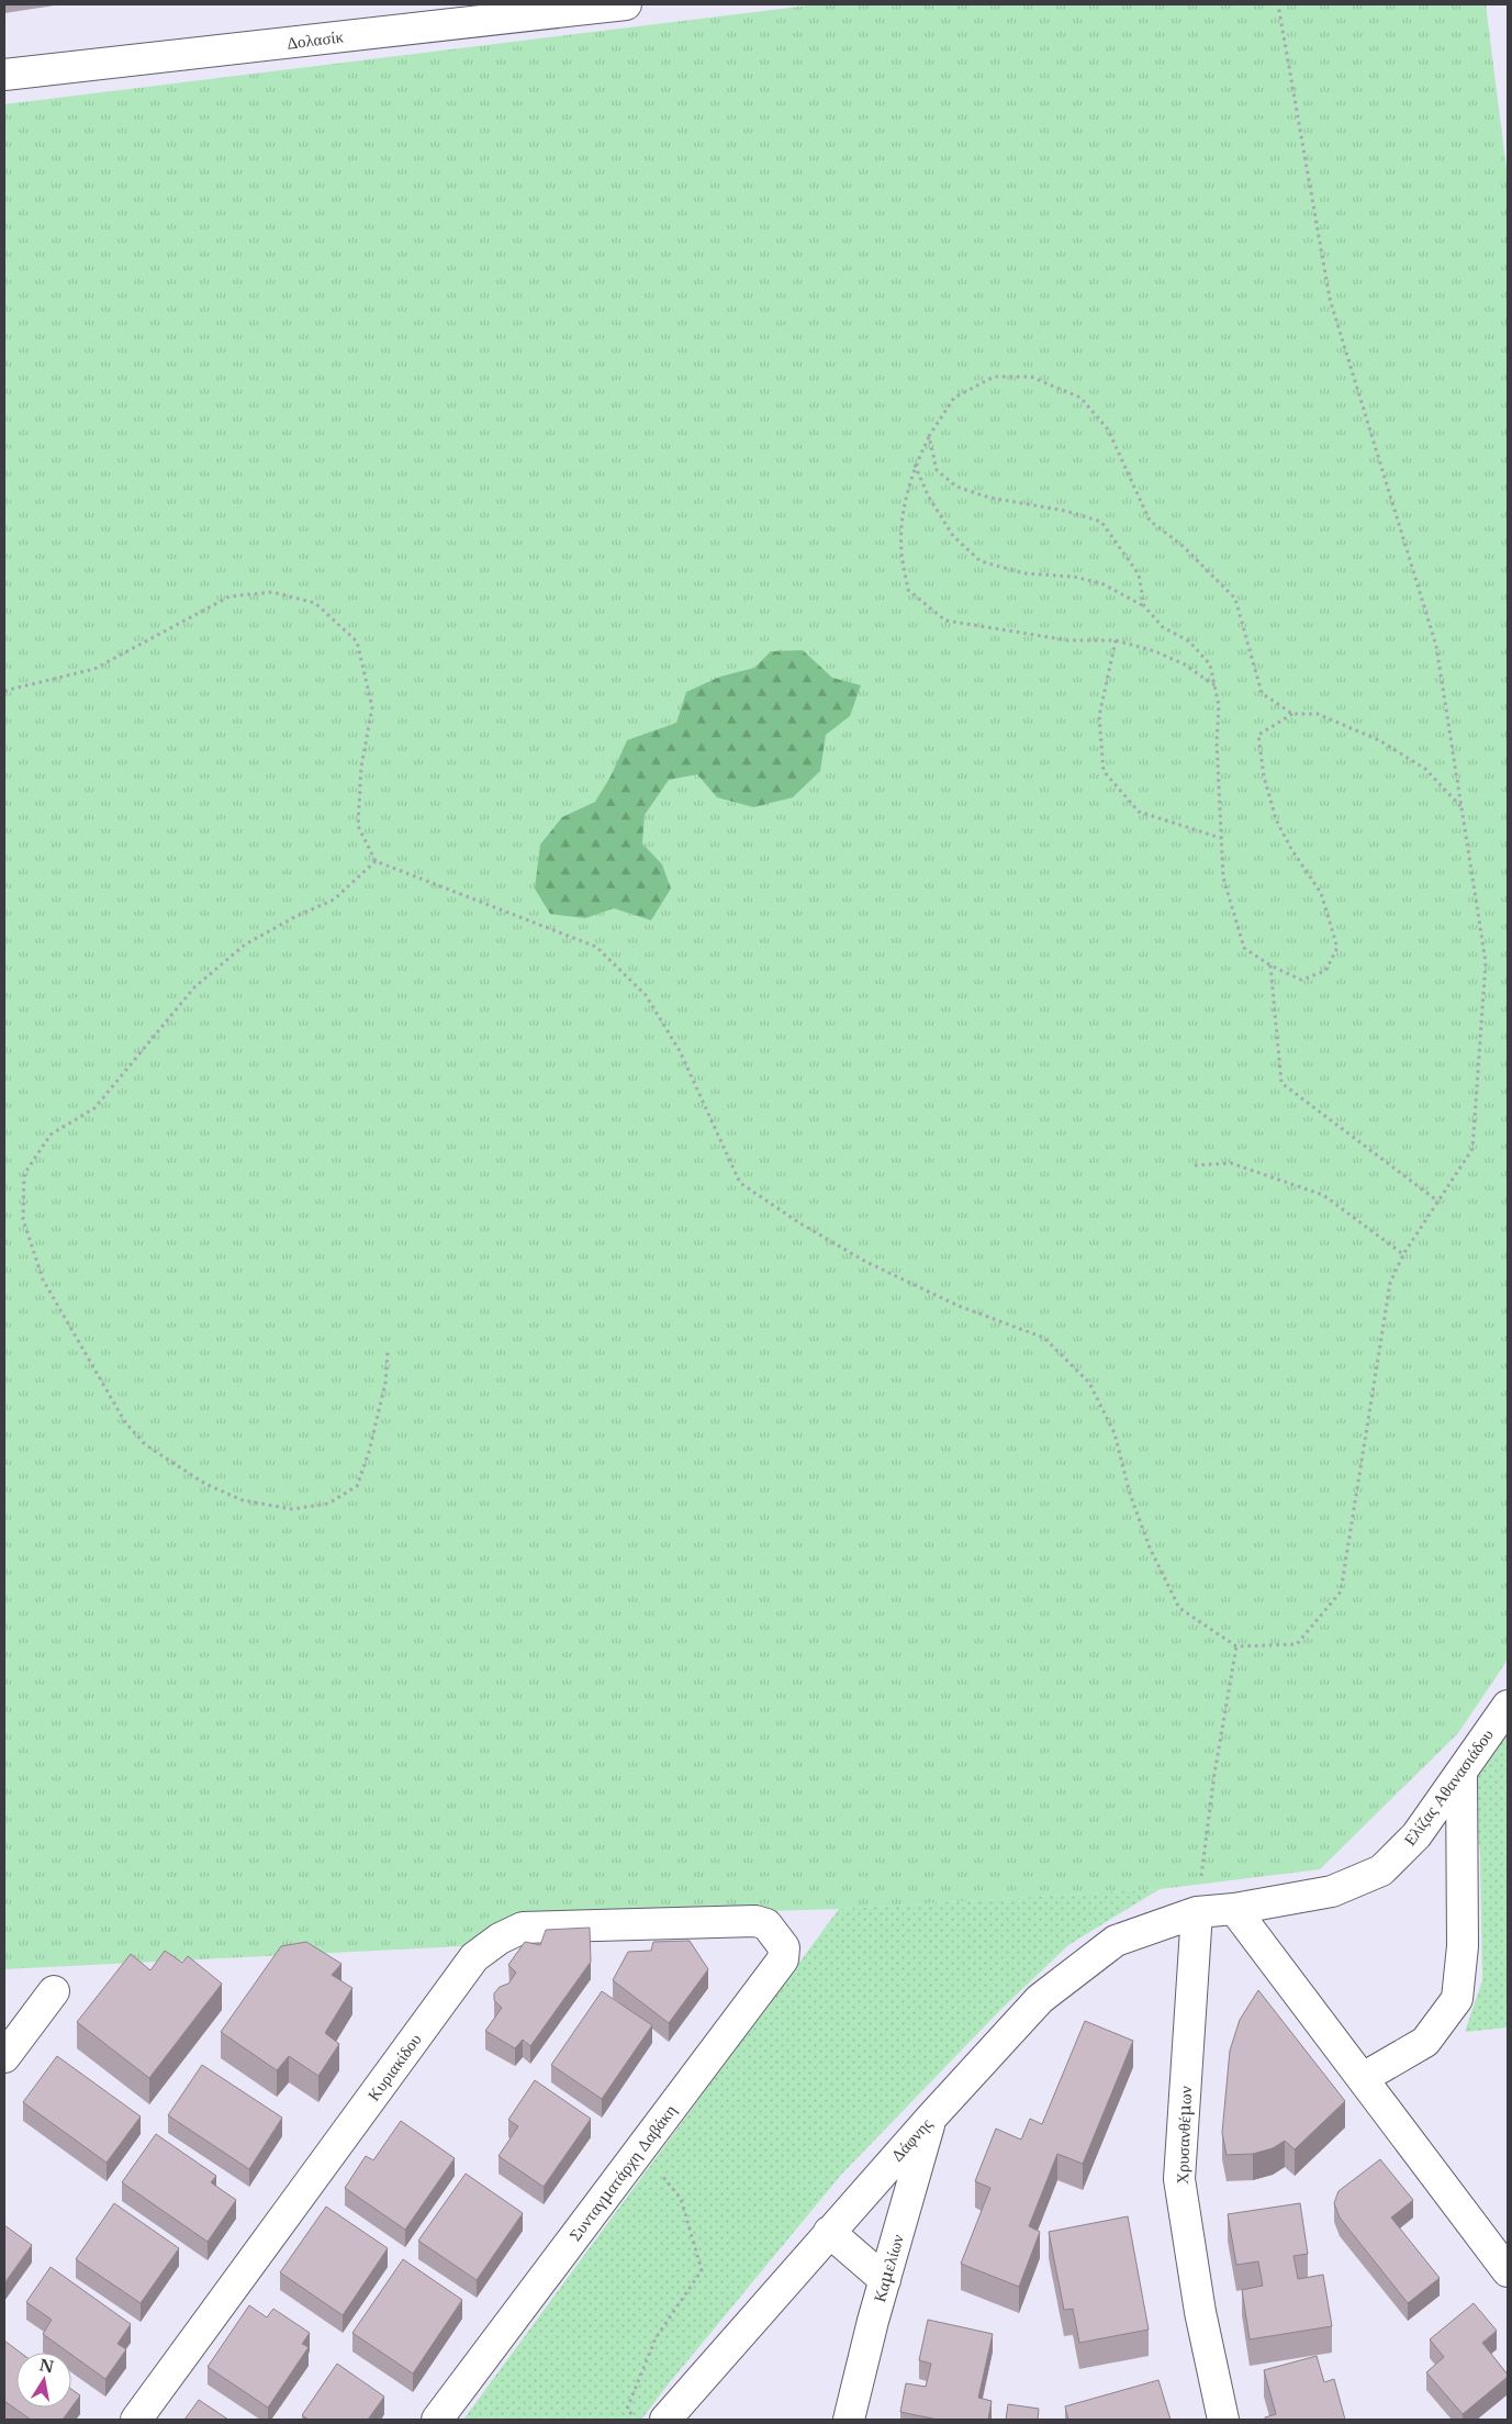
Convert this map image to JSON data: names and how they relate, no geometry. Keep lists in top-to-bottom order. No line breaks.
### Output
{"streets":{"street":["Δολασίκ","Ελίζας Αθανασιάδου","Κυριακίδου","Χρυσανθέμων","Δάφνης","Συνταγματάρχη Δαβάκη","Καμελίων"]},"crossings":[["Ελίζας Αθανασιάδου","Χρυσανθέμων"],["Ελίζας Αθανασιάδου","Δάφνης"],["Κυριακίδου","Συνταγματάρχη Δαβάκη"],["Χρυσανθέμων","Δάφνης"],["Δάφνης","Καμελίων"]],"north":"top"}
